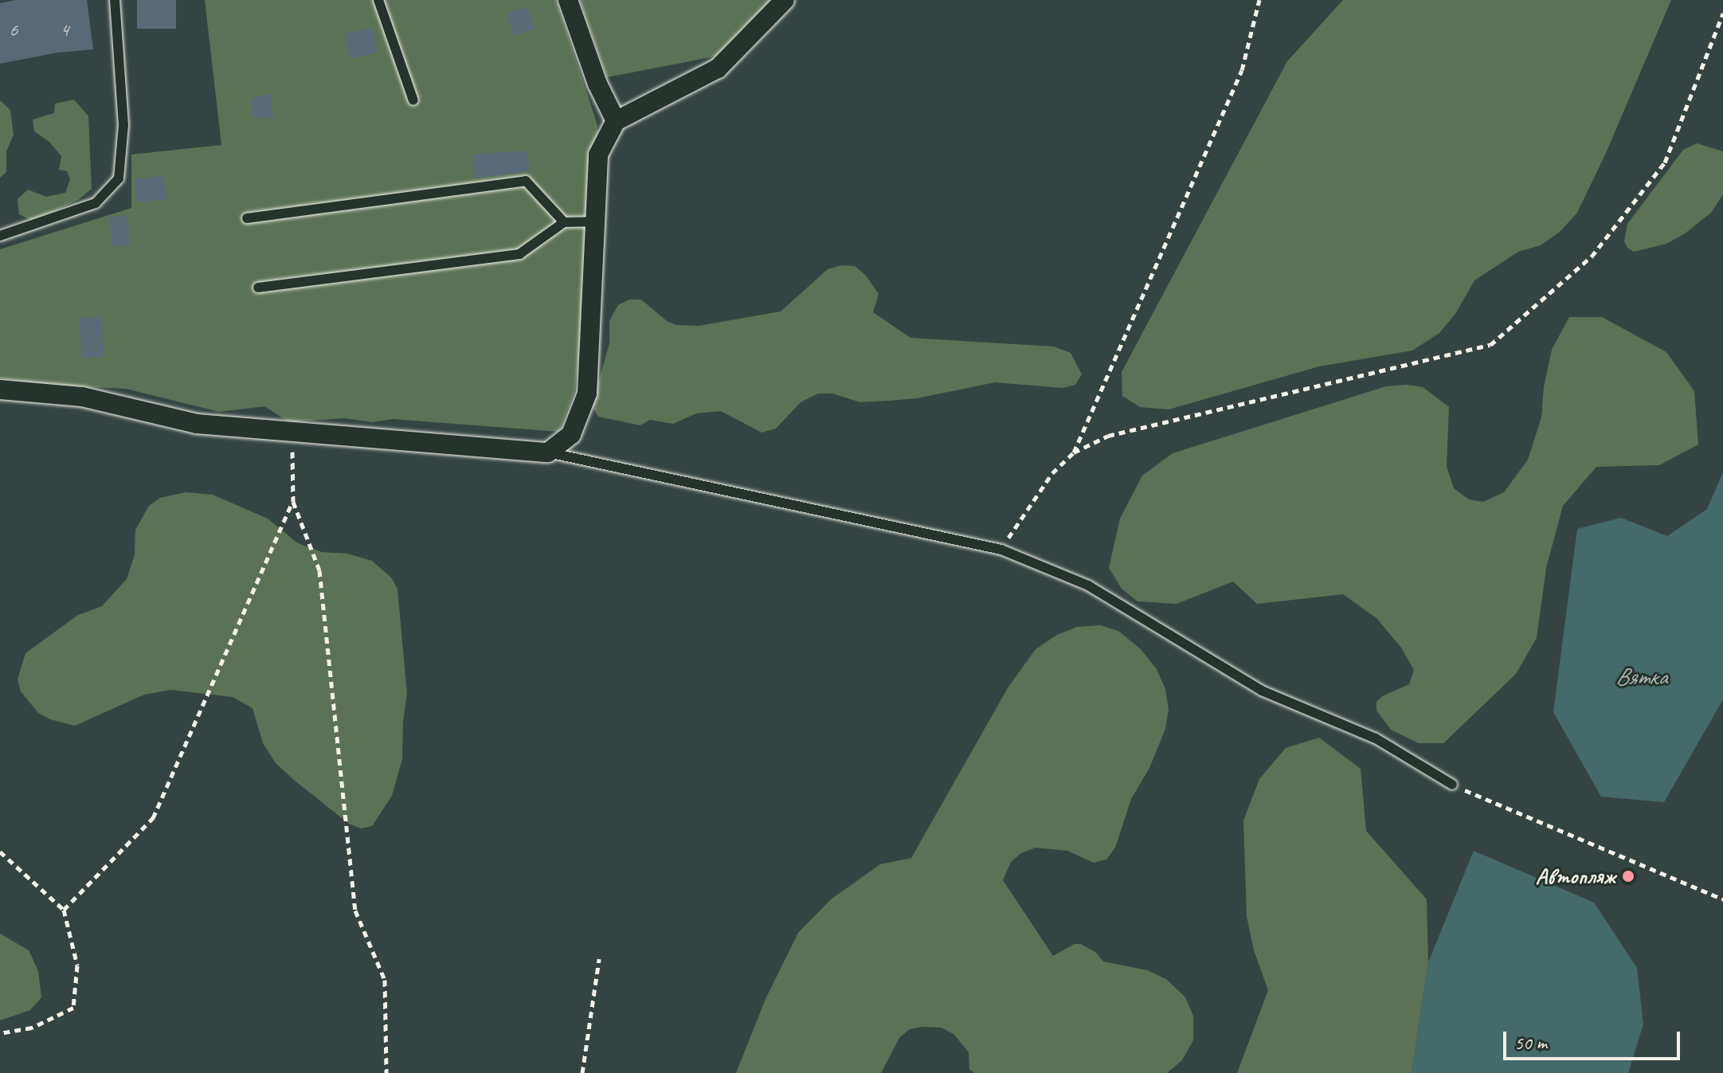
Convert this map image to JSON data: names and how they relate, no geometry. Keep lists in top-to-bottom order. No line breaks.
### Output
{"water":["Вятка"],"places":["Автопляж"],"house_numbers":["6","4"],"scale_bar":"50 m"}
